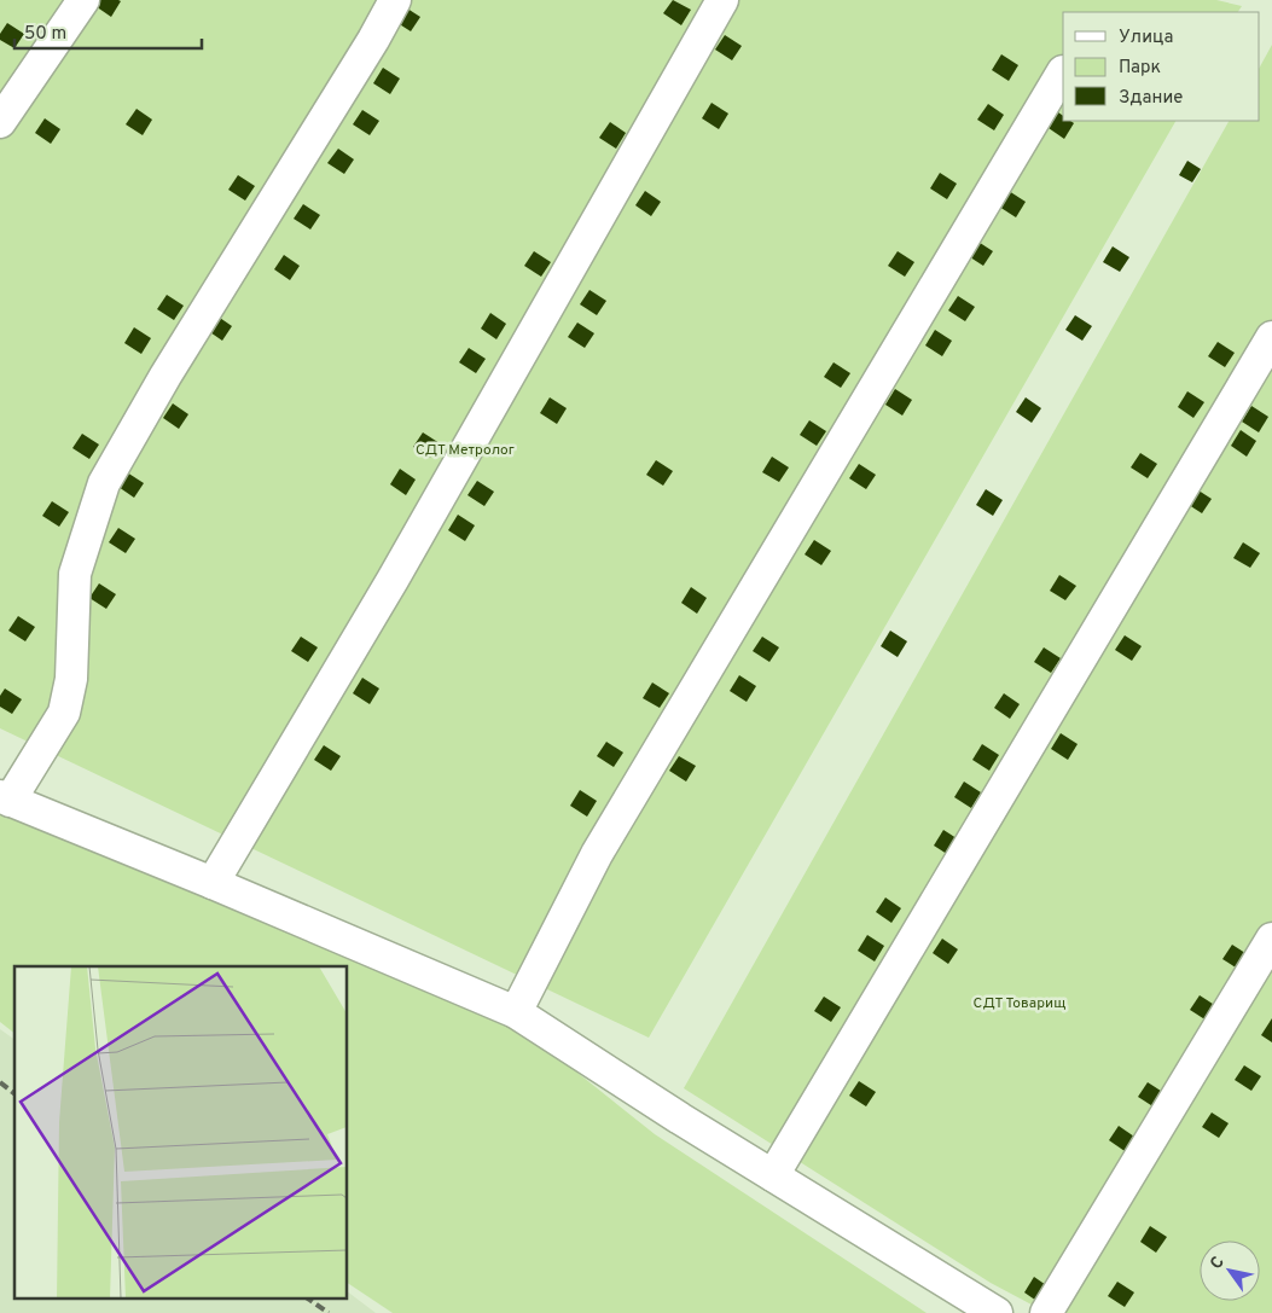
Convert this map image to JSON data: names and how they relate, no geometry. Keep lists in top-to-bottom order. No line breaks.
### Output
{"parks":["СДТ Метролог","СДТ Товарищ"],"legend":["Улица","Парк","Здание"],"scale_bar":"50 m","north":"top left"}
